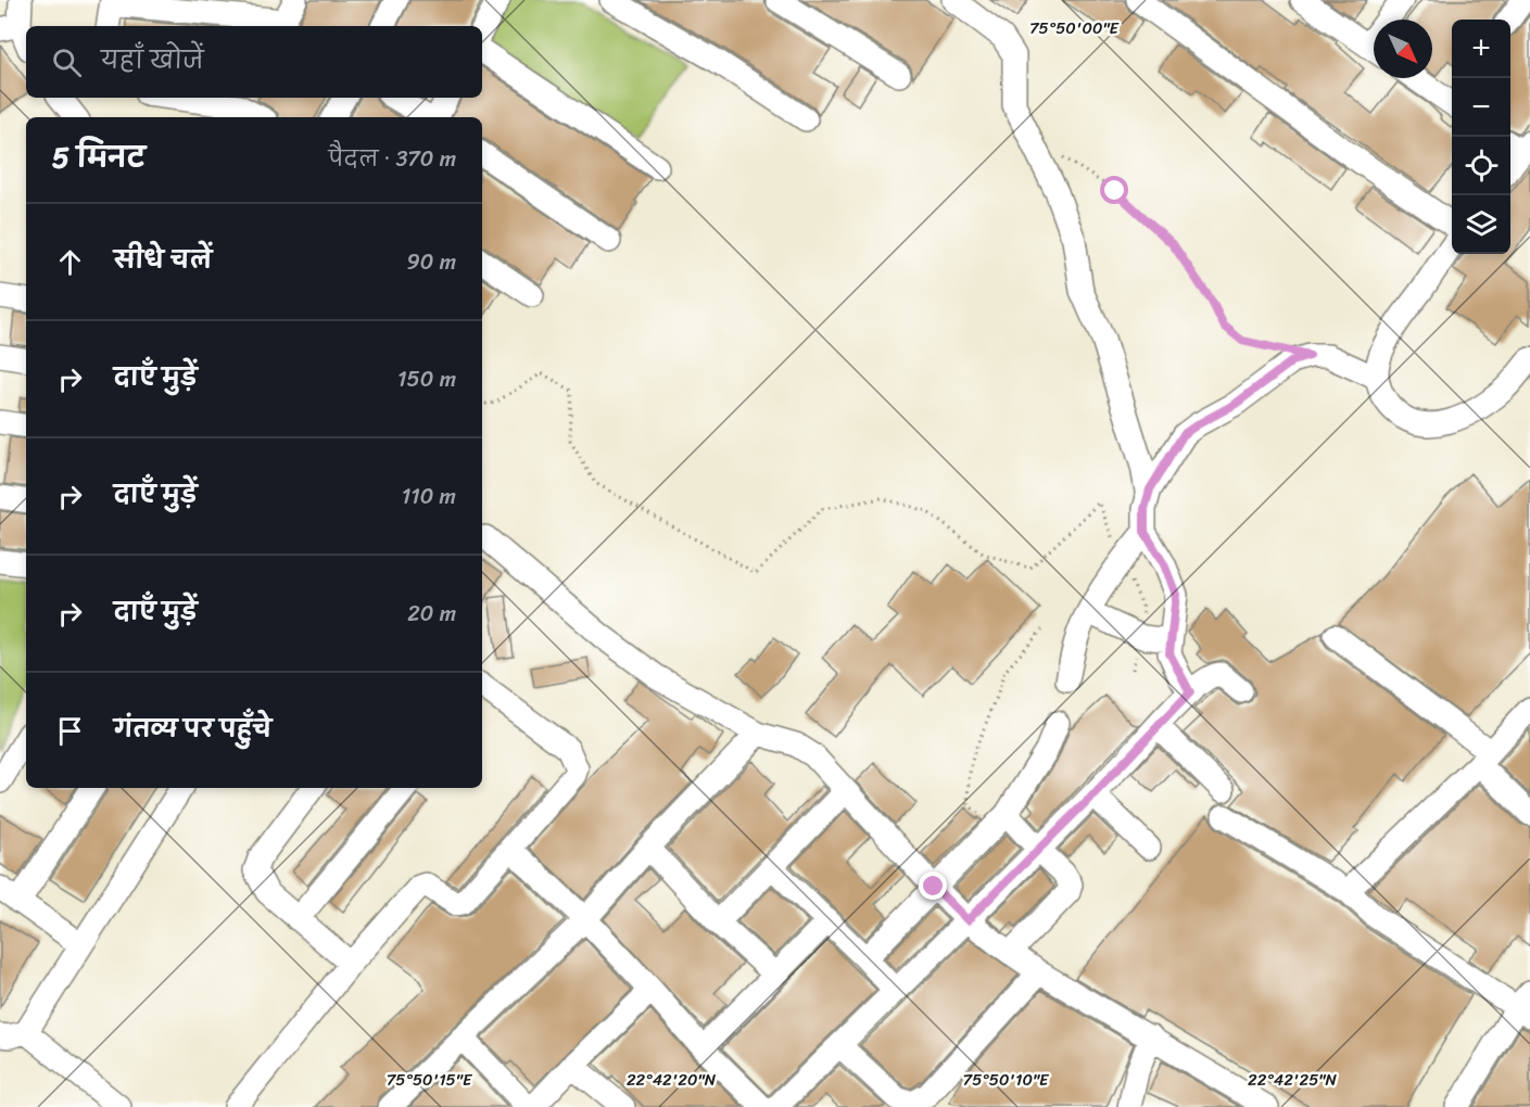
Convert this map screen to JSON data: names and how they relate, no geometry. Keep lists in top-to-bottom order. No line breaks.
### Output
{"north":"bottom right","page":{"map_buttons":["+","−"],"search":"यहाँ खोजें","heading":["5 मिनट","पैदल · 370 m"],"list":[["सीधे चलें","90 m"],["दाएँ मुड़ें","150 m"],["दाएँ मुड़ें","110 m"],["दाएँ मुड़ें","20 m"],"गंतव्य पर पहुँचे"]},"coordinates":["75°50'00\"E","22°42'20\"N","75°50'15\"E","75°50'10\"E","22°42'25\"N"]}
